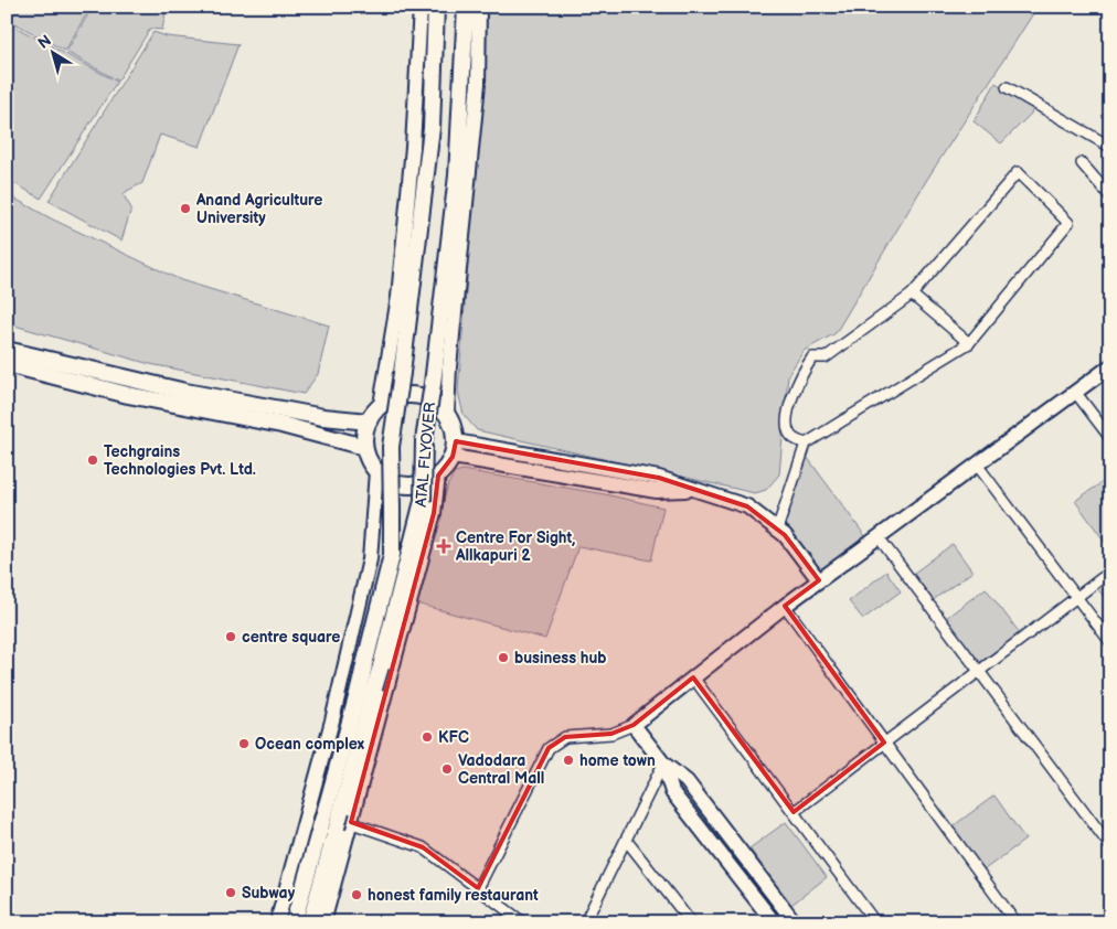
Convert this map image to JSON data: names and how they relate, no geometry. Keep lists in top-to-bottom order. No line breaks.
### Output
{"streets":{"main road":["ATAL FLYOVER"]},"places":{"other":["Anand Agriculture University","Techgrains Technologies Pvt. Ltd.","centre square","business hub","KFC","Ocean complex","home town","Vadodara Central Mall","Subway","honest family restaurant"],"health":["Centre For Sight, Allkapuri 2"]},"north":"top left"}
